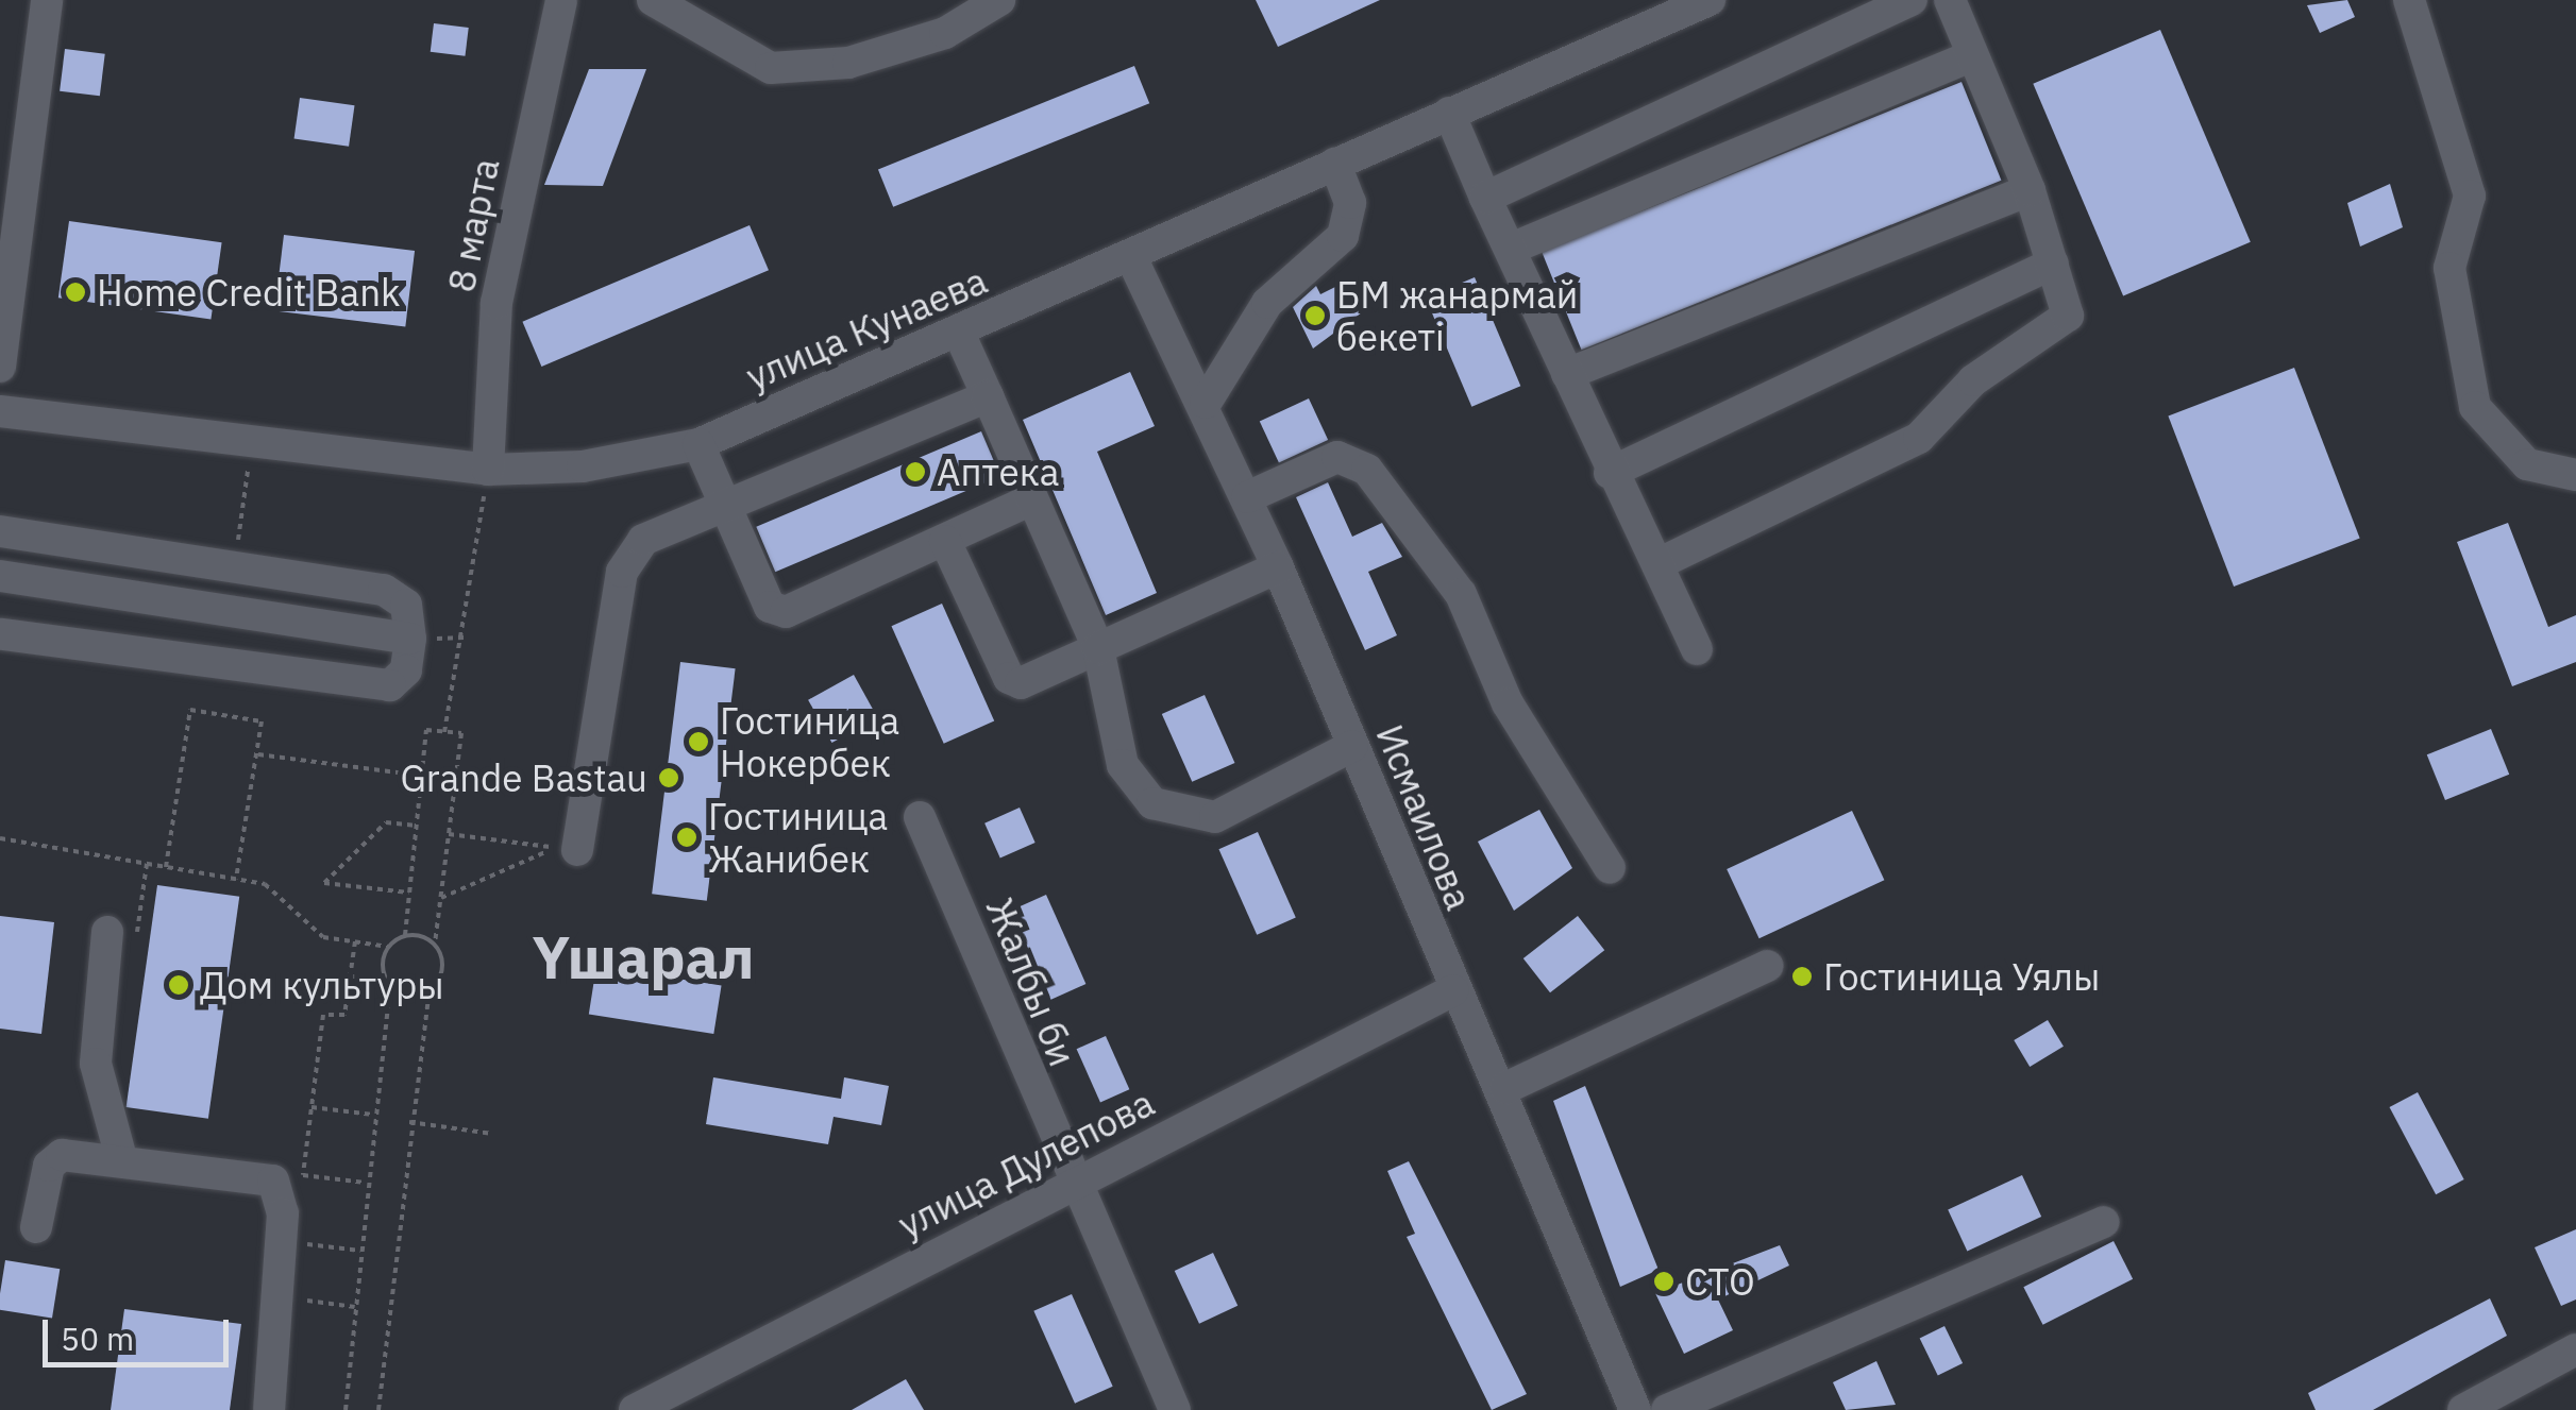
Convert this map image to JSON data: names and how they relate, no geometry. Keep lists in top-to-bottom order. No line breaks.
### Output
{"streets":{"street":["8 марта","улица Кунаева","Исмаилова","Жалбы би","улица Дулепова"]},"crossings":[["8 марта","улица Кунаева"],["улица Кунаева","Исмаилова"],["Исмаилова","улица Дулепова"],["Жалбы би","улица Дулепова"]],"districts":["Үшарал"],"places":["Home Credit Bank","БМ жанармай бекеті","Аптека","Гостиница Нокербек","Grande Bastau","Гостиница Жанибек","Гостиница Уялы","Дом культуры","СТО"],"scale_bar":"50 m"}
